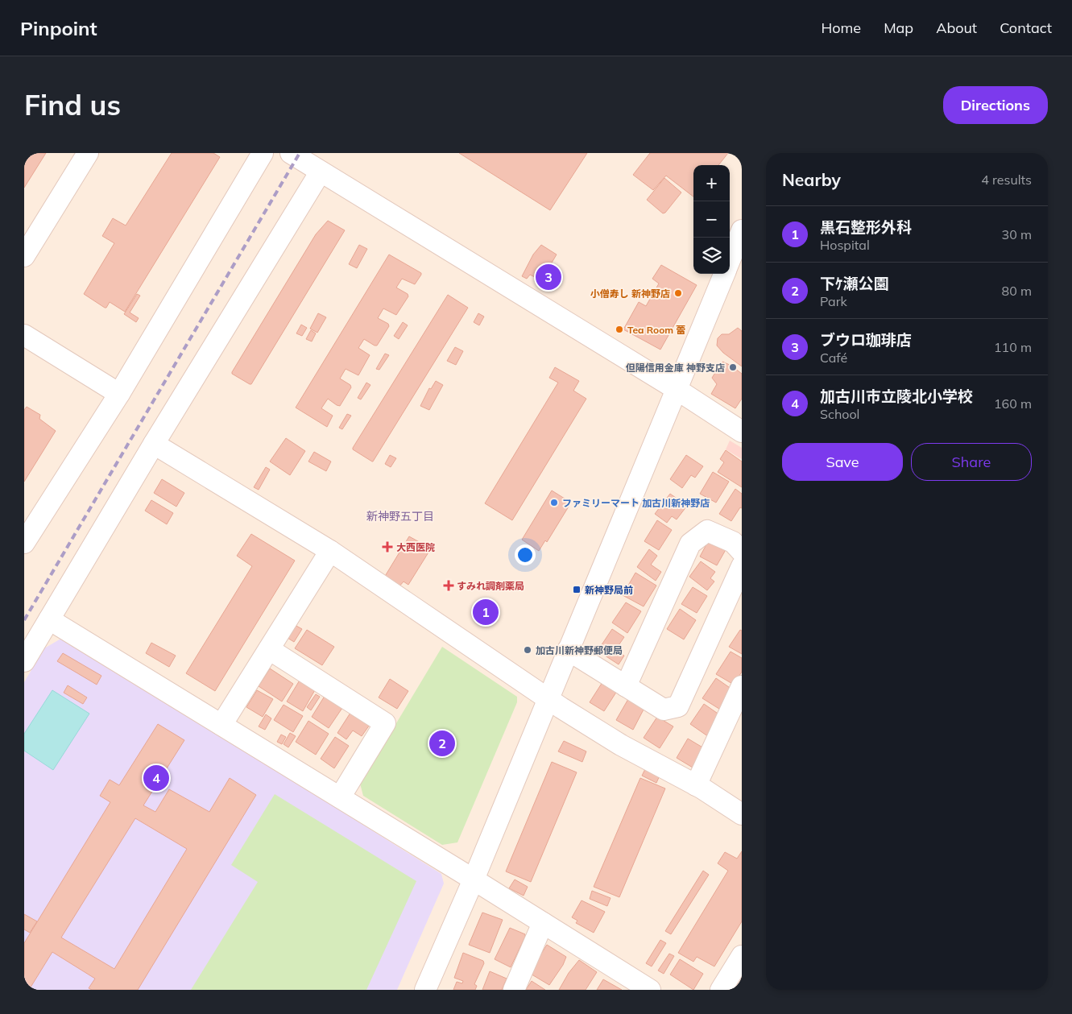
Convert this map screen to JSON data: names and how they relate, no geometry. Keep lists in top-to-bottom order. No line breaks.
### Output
{"districts":["新神野五丁目"],"places":{"other":["小僧寿し 新神野店","Tea Room 蕾","但陽信用金庫 神野支店","ファミリーマート 加古川新神野店","加古川新神野郵便局"],"health":["大西医院","すみれ調剤薬局"],"transit":["新神野局前"]},"page":{"header":"Pinpoint","nav":["Home","Map","About","Contact"],"buttons":["Directions",["Save","Share"]],"title":"Find us","heading":["Nearby","4 results"],"map_buttons":["+","−"],"list":[{"mark":"1","name":"黒石整形外科","note":"Hospital","value":"30 m"},{"mark":"2","name":"下ｹ瀬公園","note":"Park","value":"80 m"},{"mark":"3","name":"ブウロ珈琲店","note":"Café","value":"110 m"},{"mark":"4","name":"加古川市立陵北小学校","note":"School","value":"160 m"}],"pins":["3","1","2","4"]}}
